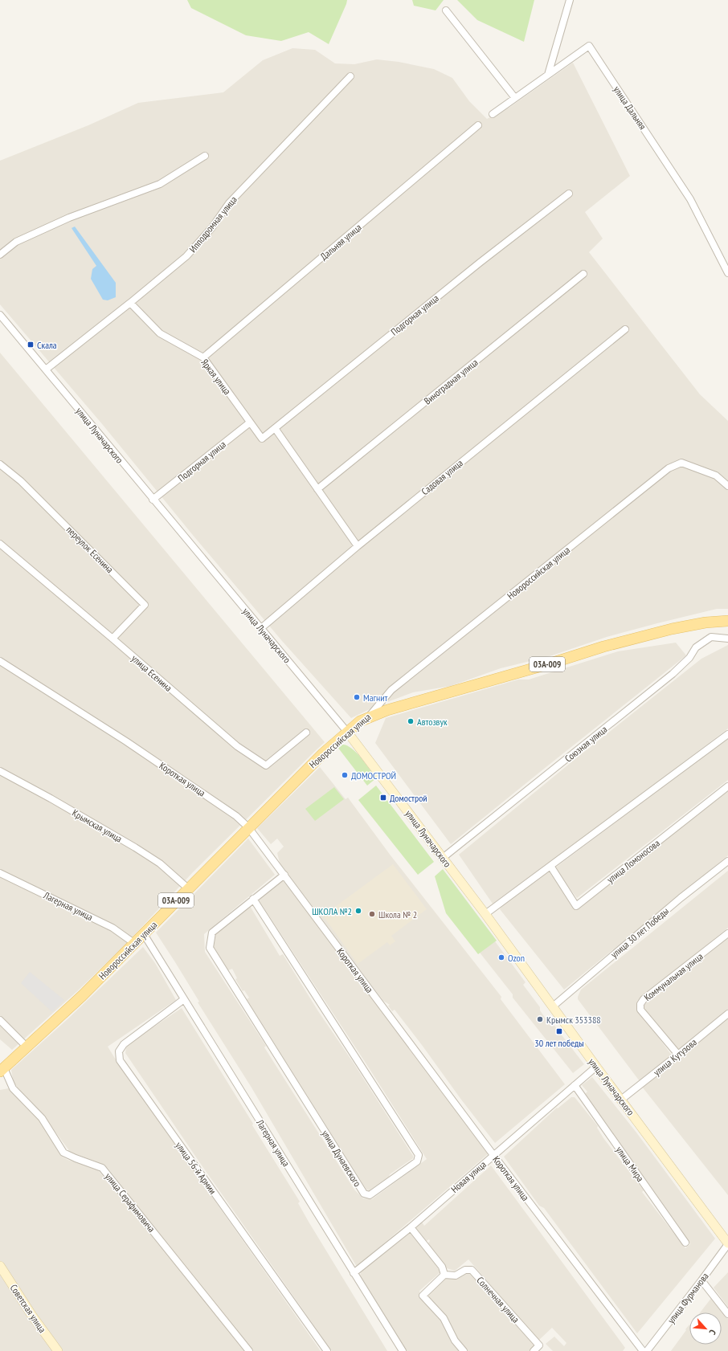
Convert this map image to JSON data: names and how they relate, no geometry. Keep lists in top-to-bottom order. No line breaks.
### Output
{"streets":{"main road":["улица Луначарского","Новороссийская улица","03А-009","Советская улица"],"street":["улица Дальняя","Ипподромная улица","Дальняя улица","Подгорная улица","Яркая улица","Виноградная улица","Садовая улица","переулок Есенина","улица Есенина","Союзная улица","Короткая улица","Крымская улица","улица Ломоносова","Лагерная улица","улица 30 лет Победы","Коммунальная улица","улица Кутузова","улица Дунаевского","улица Мира","улица 56-й Армии","Новая улица","улица Серафимовича","улица Фурманова","Солнечная улица"]},"crossings":[["Ипподромная улица","Яркая улица"],["Ипподромная улица","улица Луначарского"],["Дальняя улица","Яркая улица"],["Подгорная улица","Яркая улица"],["Подгорная улица","улица Луначарского"],["улица Луначарского","Садовая улица"],["улица Луначарского","Новороссийская улица"],["улица Луначарского","Союзная улица"],["улица Луначарского","улица 30 лет Победы"],["улица Луначарского","улица Кутузова"],["улица Луначарского","Новая улица"],["улица Луначарского","улица Фурманова"],["переулок Есенина","улица Есенина"],["Новороссийская улица","03А-009"],["Новороссийская улица","Короткая улица"],["Новороссийская улица","Крымская улица"],["Новороссийская улица","Лагерная улица"],["Новороссийская улица","улица Серафимовича"],["Короткая улица","Новая улица"],["Лагерная улица","улица 56-й Армии"],["Лагерная улица","Новая улица"],["Коммунальная улица","улица Кутузова"],["улица Мира","Новая улица"]],"places":{"transit":["Скала","Домострой","30 лет победы"],"other":["Магнит","Автозвук","ДОМОСТРОЙ","ШКОЛА №2","Школа № 2","Ozon","Крымск 353388"]},"north":"bottom right"}
